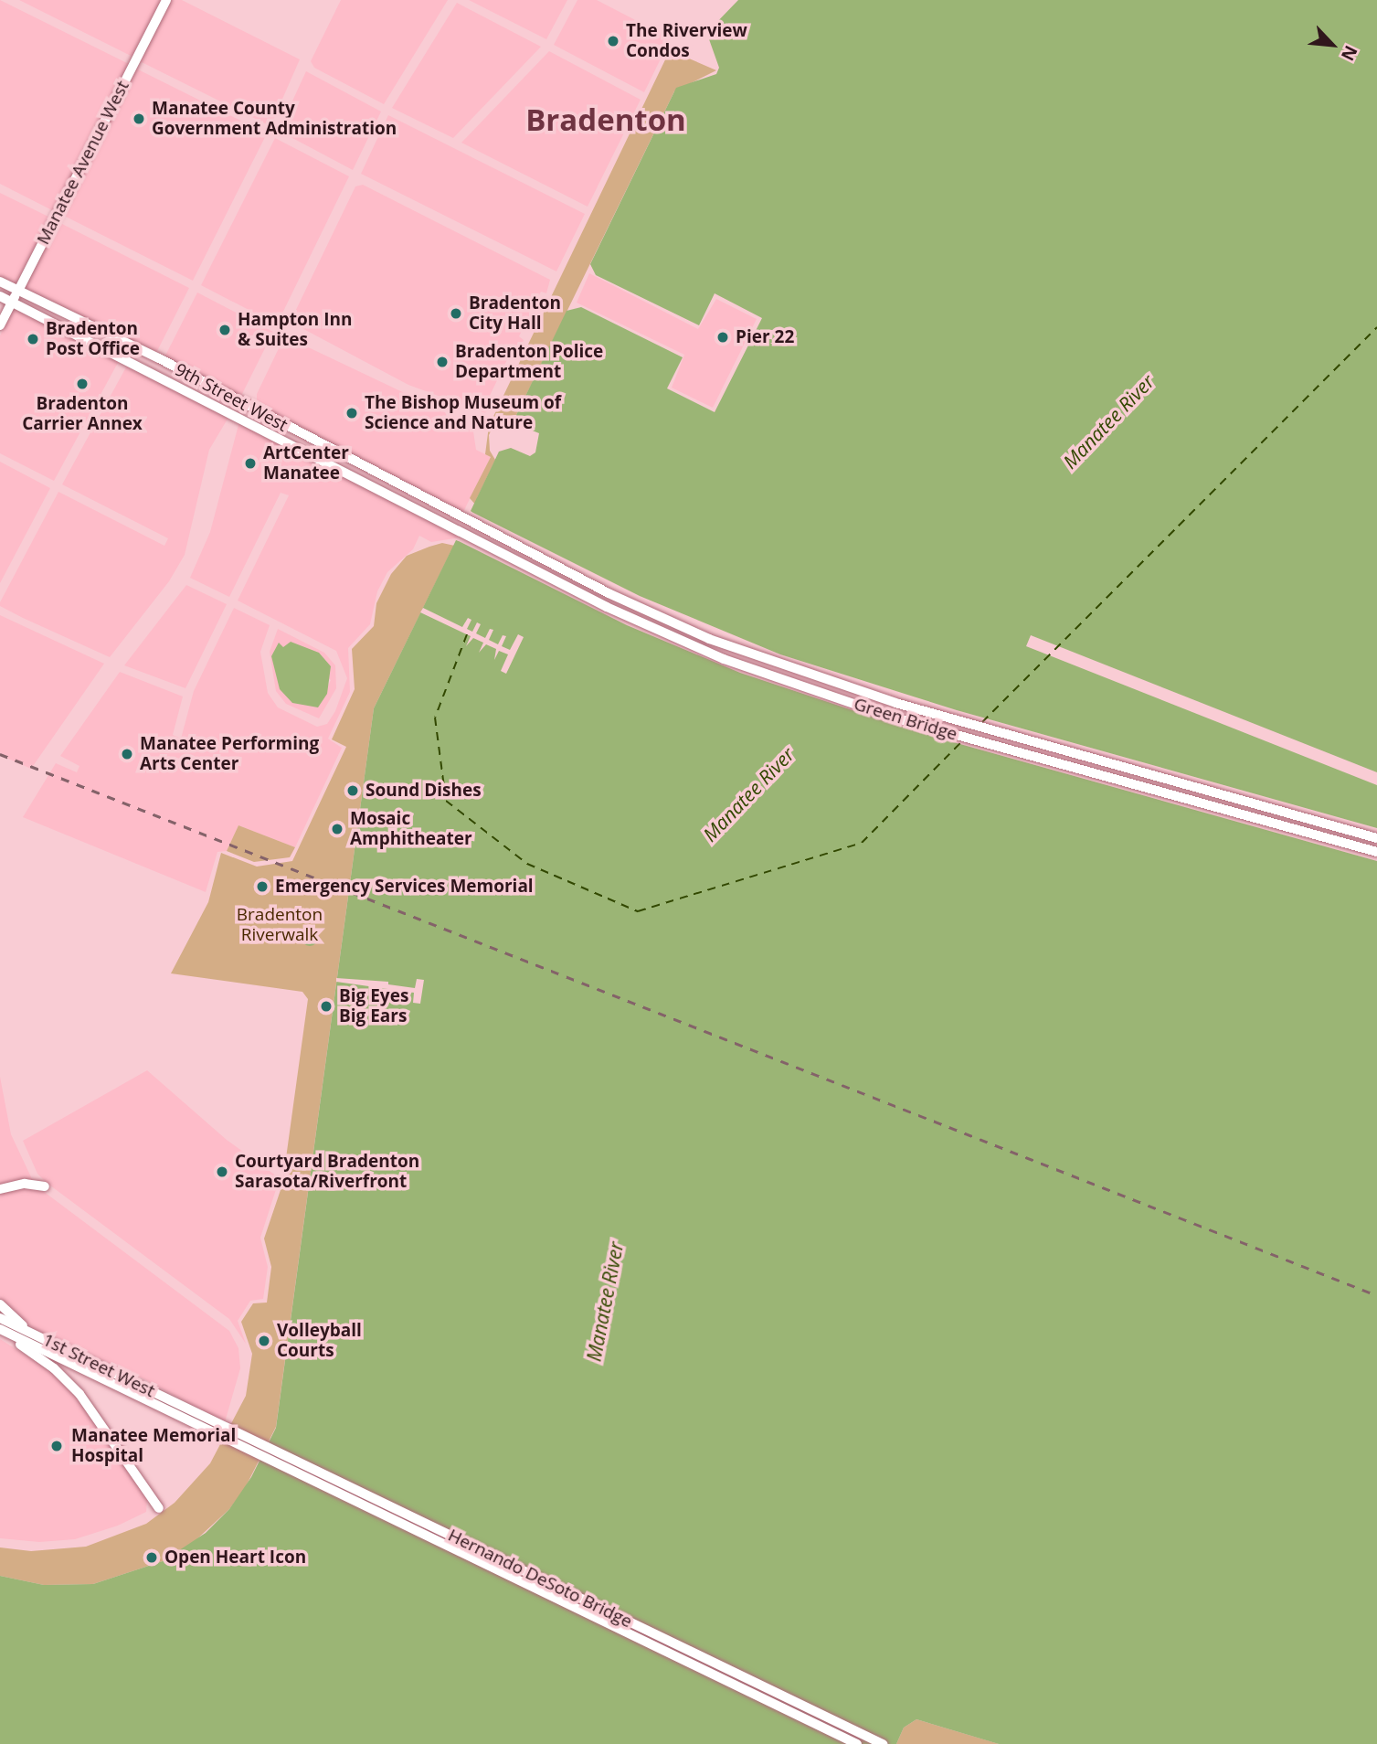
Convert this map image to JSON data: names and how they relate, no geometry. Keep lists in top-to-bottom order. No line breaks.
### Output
{"streets":{"main road":["Manatee Avenue West","9th Street West","Green Bridge","1st Street West","Hernando DeSoto Bridge"]},"crossings":[["Manatee Avenue West","9th Street West"],["9th Street West","Green Bridge"],["1st Street West","Hernando DeSoto Bridge"]],"districts":["Bradenton"],"water":["Manatee River"],"parks":["Bradenton Riverwalk"],"places":["The Riverview Condos","Manatee County Government Administration","Bradenton City Hall","Hampton Inn & Suites","Pier 22","Bradenton Post Office","Bradenton Police Department","Bradenton Carrier Annex","The Bishop Museum of Science and Nature","ArtCenter Manatee","Manatee Performing Arts Center","Sound Dishes","Mosaic Amphitheater","Emergency Services Memorial","Big Eyes Big Ears","Courtyard Bradenton Sarasota/Riverfront","Volleyball Courts","Manatee Memorial Hospital","Open Heart Icon"],"north":"bottom right"}
